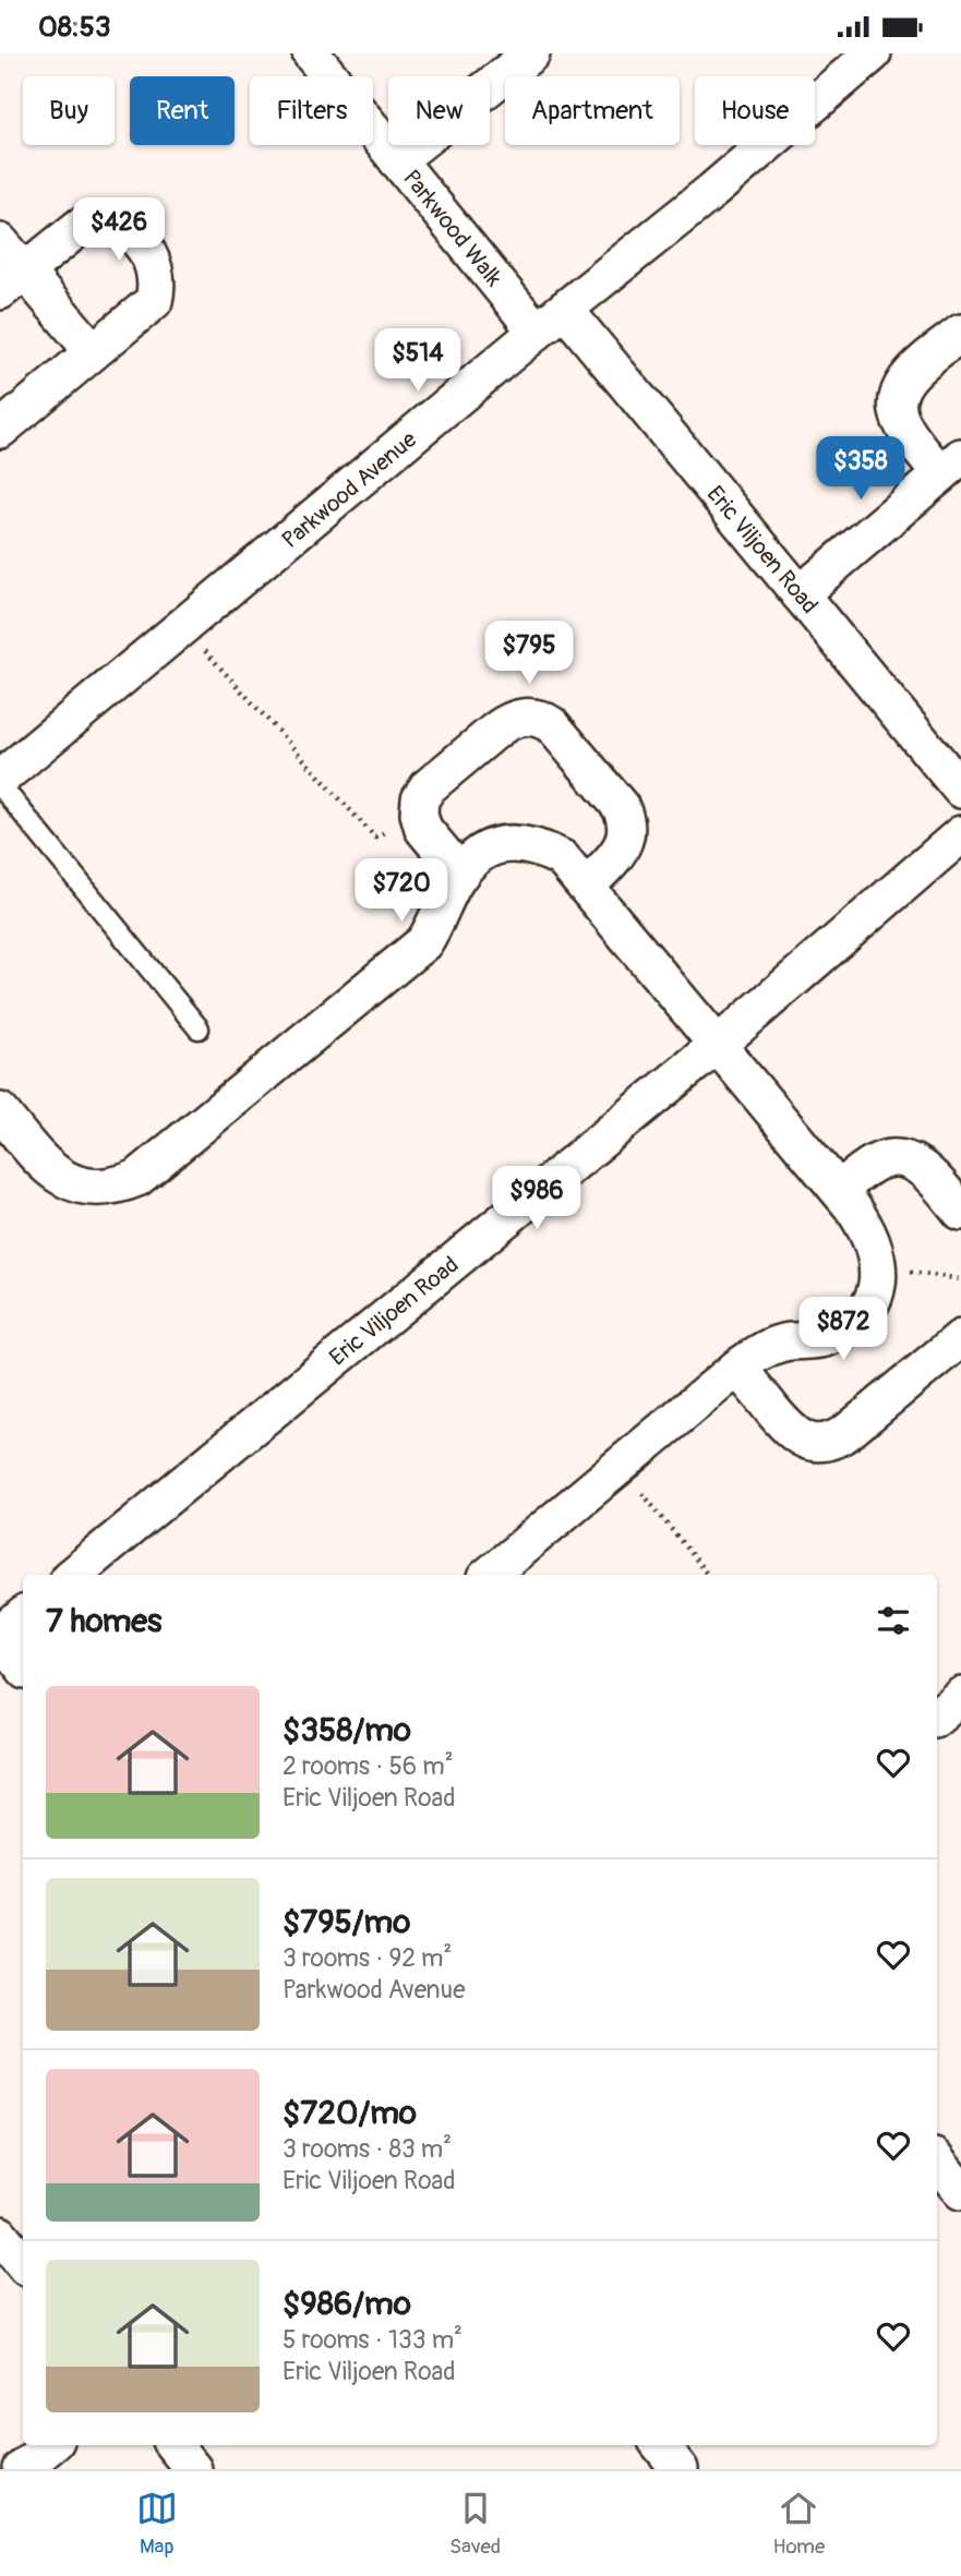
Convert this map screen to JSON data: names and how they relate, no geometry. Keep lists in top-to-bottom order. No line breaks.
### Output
{"streets":{"street":["Parkwood Walk","Parkwood Avenue","Eric Viljoen Road"]},"crossings":[["Parkwood Walk","Parkwood Avenue"],["Parkwood Walk","Eric Viljoen Road"],["Parkwood Avenue","Eric Viljoen Road"]],"page":{"status":"08:53","chip":["Buy","Rent","Filters","New","Apartment","House"],"price":["$426","$514","$358","$795","$720","$986","$872"],"heading":"7 homes","list":[{"name":"$358/mo","note":"2 rooms · 56 m² · Eric Viljoen Road"},{"name":"$795/mo","note":"3 rooms · 92 m² · Parkwood Avenue"},{"name":"$720/mo","note":"3 rooms · 83 m² · Eric Viljoen Road"},{"name":"$986/mo","note":"5 rooms · 133 m² · Eric Viljoen Road"}],"tabs":["Map","Saved","Home"]}}
